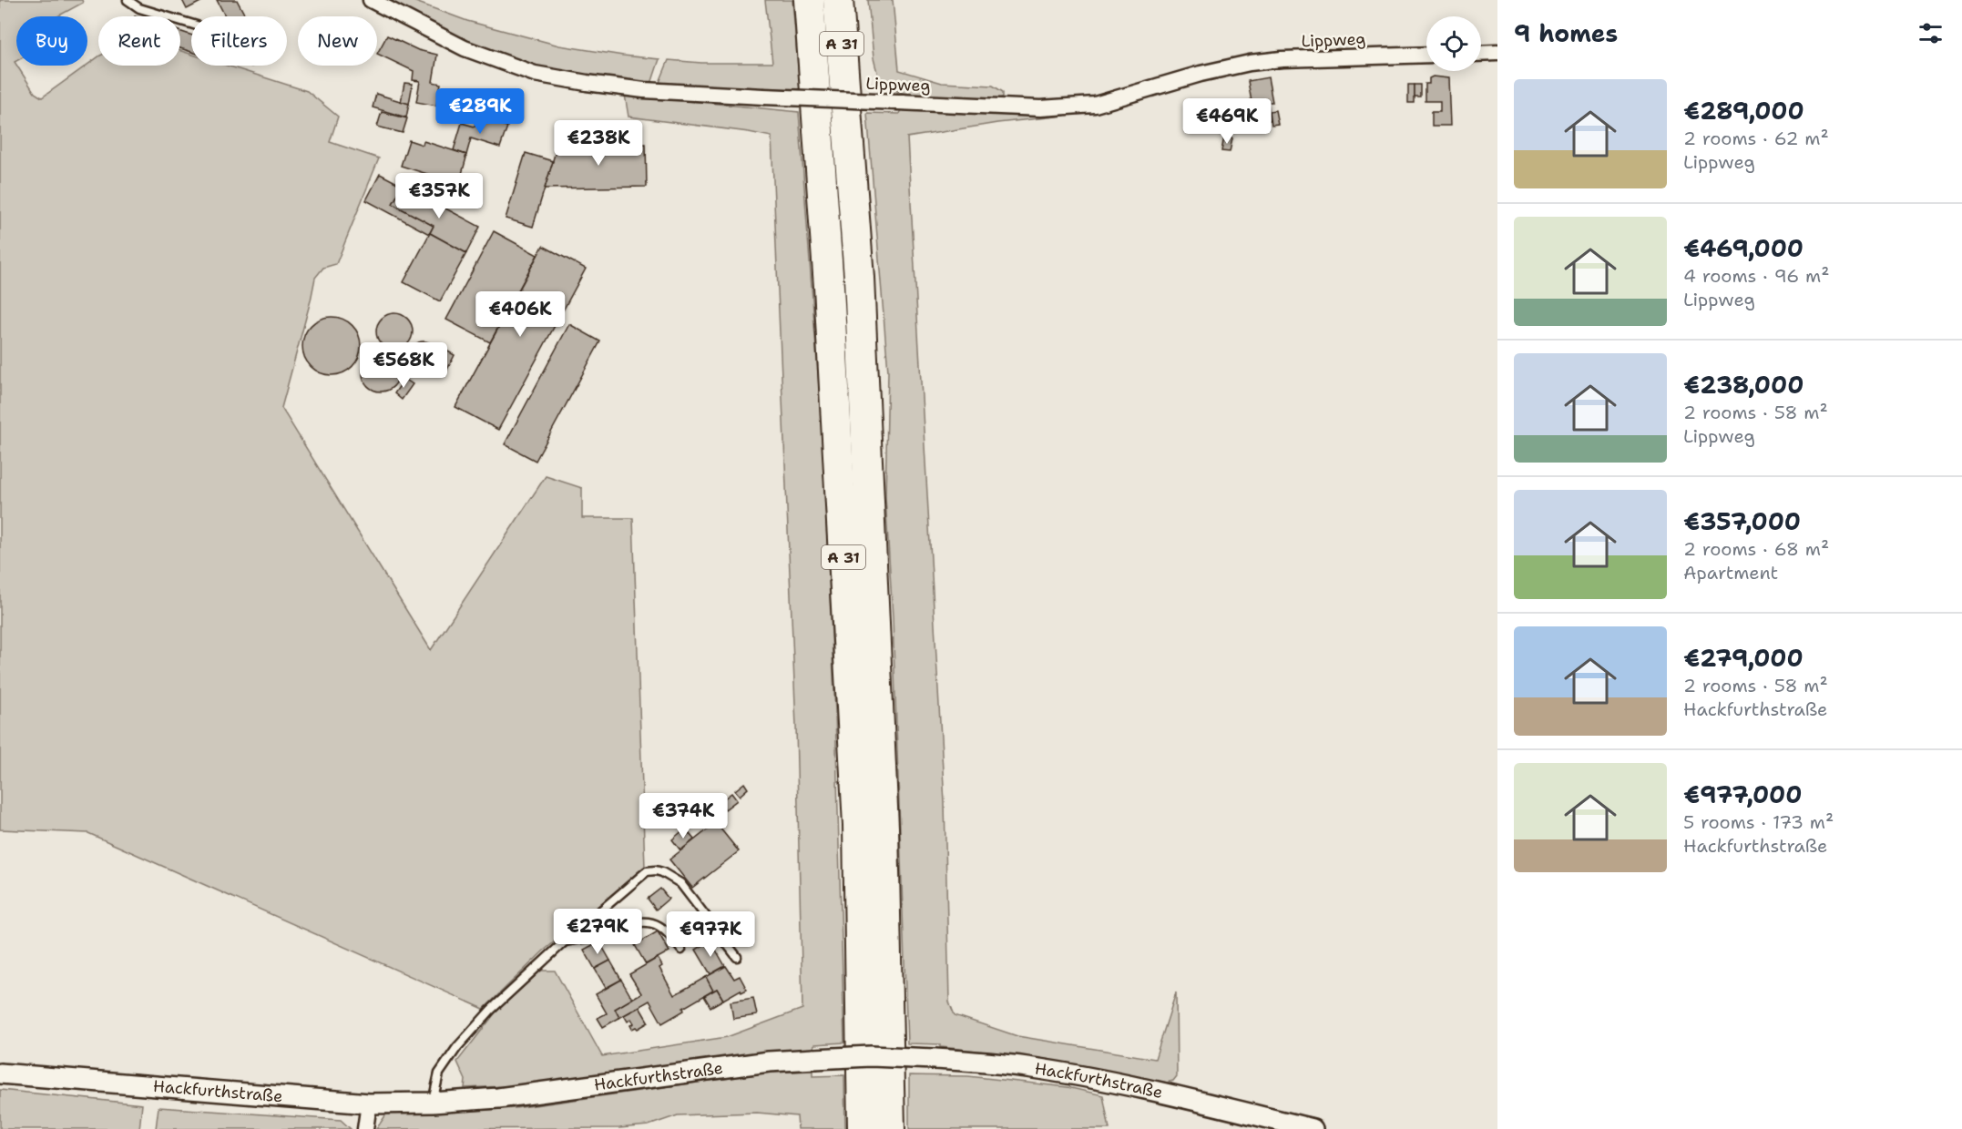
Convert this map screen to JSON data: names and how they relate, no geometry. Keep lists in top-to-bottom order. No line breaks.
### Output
{"streets":{"highway":["A 31"],"street":["Lippweg","Hackfurthstraße"]},"page":{"heading":"9 homes","chip":["Buy","Rent","Filters","New"],"list":[{"name":"€289,000","note":"2 rooms · 62 m² · Lippweg"},{"name":"€469,000","note":"4 rooms · 96 m² · Lippweg"},{"name":"€238,000","note":"2 rooms · 58 m² · Lippweg"},{"name":"€357,000","note":"2 rooms · 68 m² · Apartment"},{"name":"€279,000","note":"2 rooms · 58 m² · Hackfurthstraße"},{"name":"€977,000","note":"5 rooms · 173 m² · Hackfurthstraße"}],"price":["€289K","€469K","€238K","€357K","€406K","€568K","€374K","€279K","€977K"]}}
